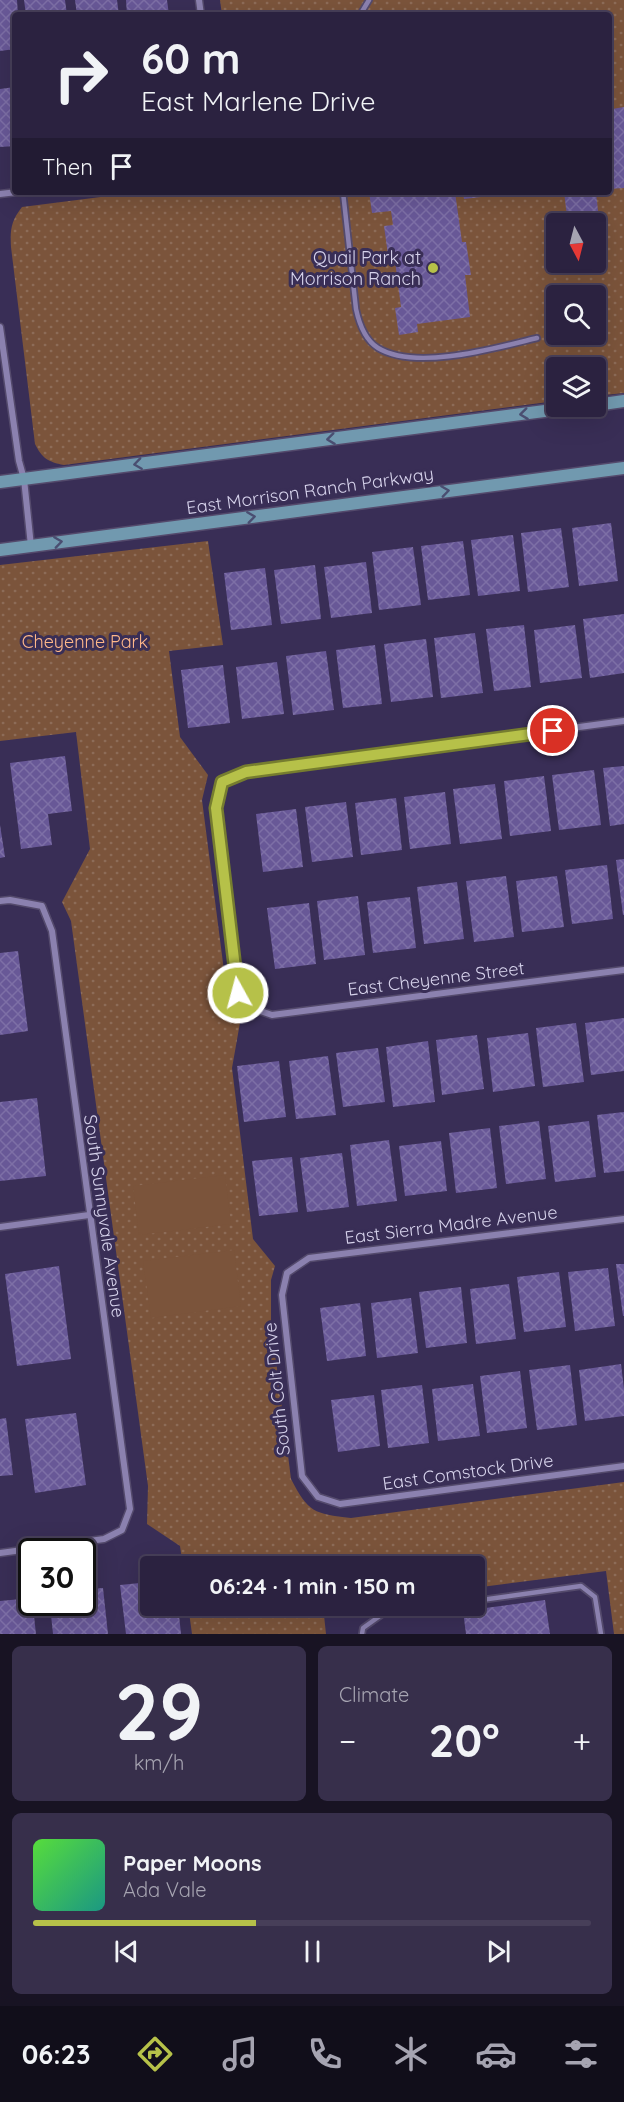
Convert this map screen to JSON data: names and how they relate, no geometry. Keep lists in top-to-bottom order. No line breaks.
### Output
{"streets":{"street":["East Morrison Ranch Parkway","East Cheyenne Street","South Sunnyvale Avenue","East Sierra Madre Avenue","South Colt Drive","East Comstock Drive"]},"crossings":[["East Sierra Madre Avenue","South Colt Drive"],["South Colt Drive","East Comstock Drive"]],"parks":["Cheyenne Park"],"places":["Quail Park at Morrison Ranch"],"north":"bottom","page":{"turn":["60 m","East Marlene Drive"],"then":"Then","limit":"30","trip":"06:24 · 1 min · 150 m","tile":[["29","km/h"],"Climate"],"heat":["−","20°","+"],"song":["Paper Moons","Ada Vale"],"tabs":"06:23"}}
